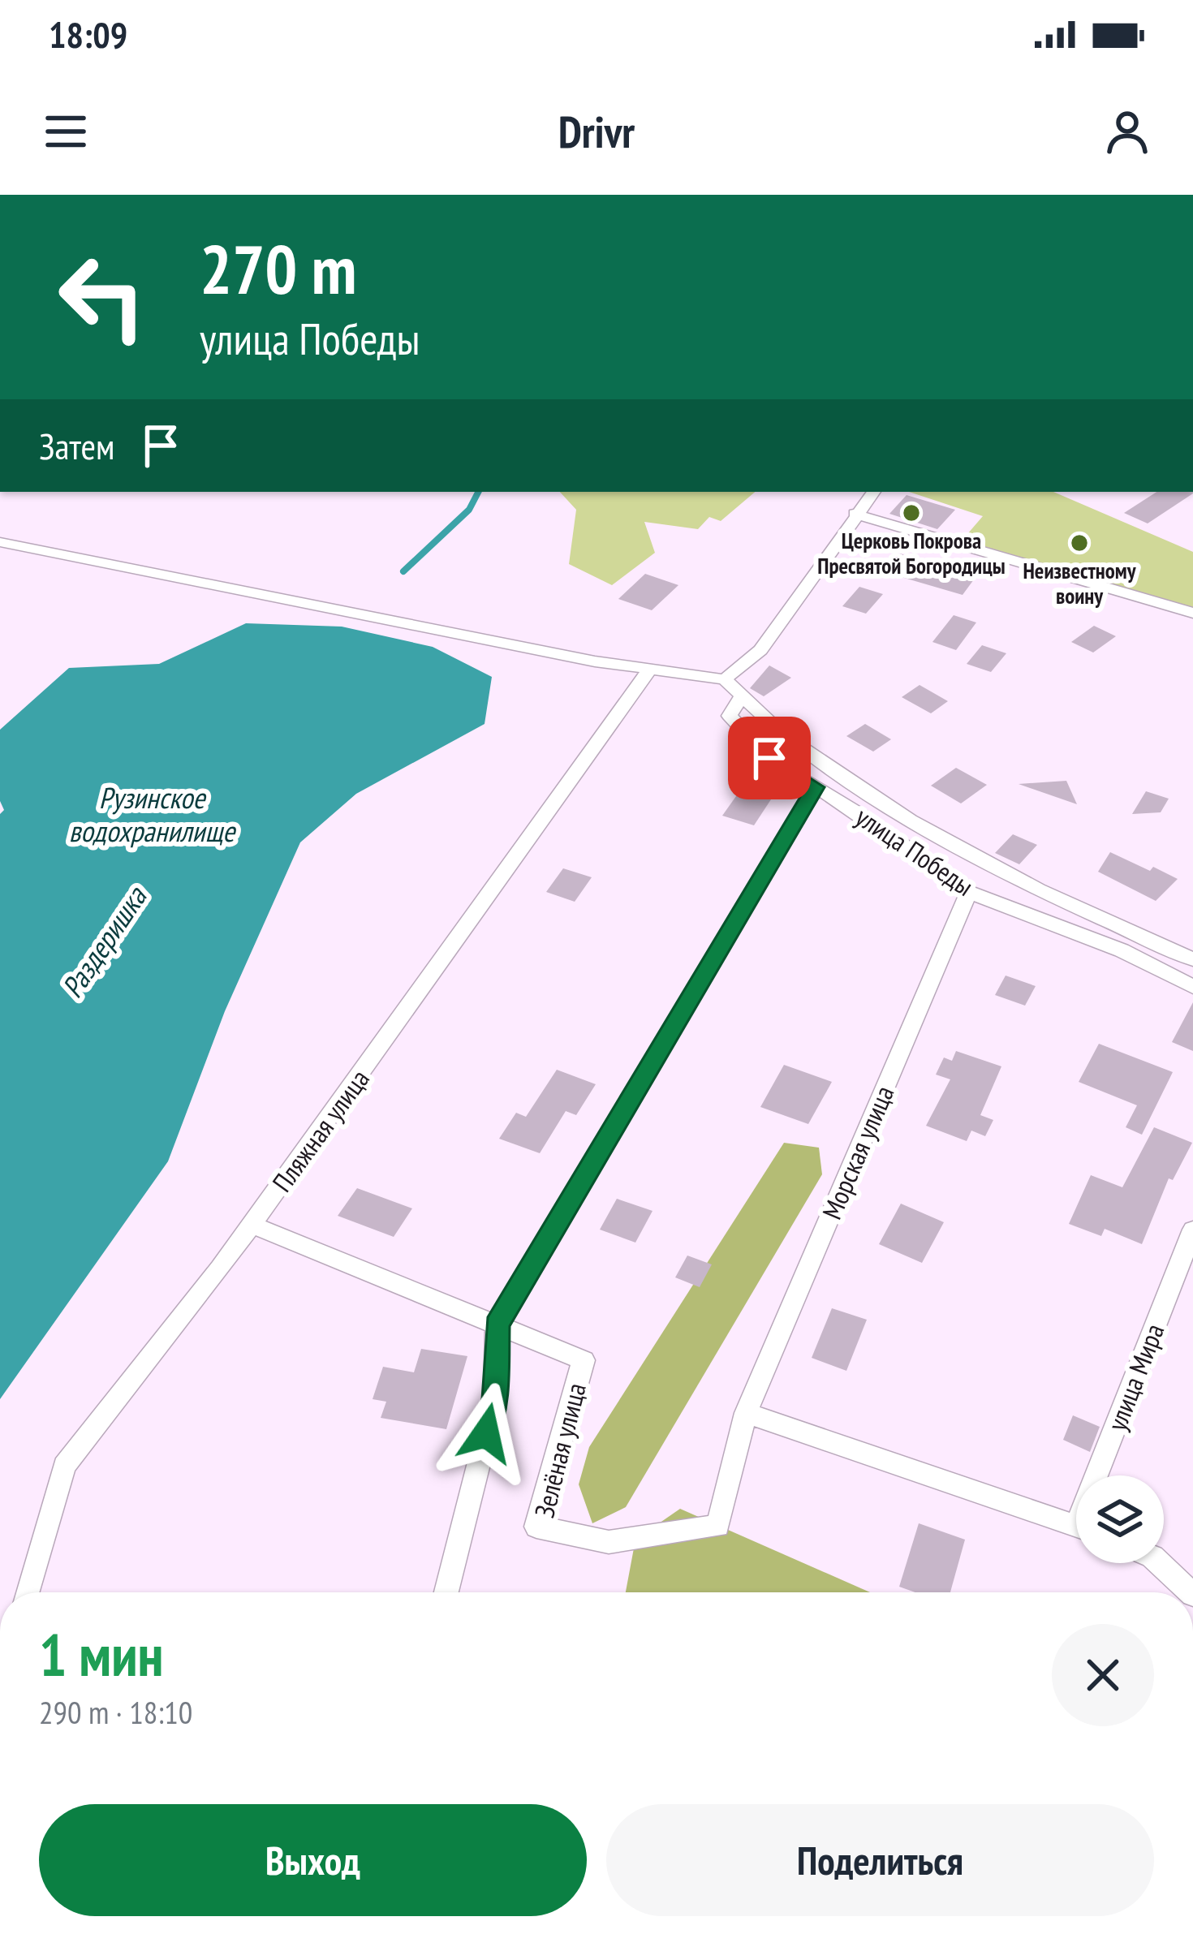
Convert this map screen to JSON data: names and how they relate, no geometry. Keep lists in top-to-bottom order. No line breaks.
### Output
{"streets":{"street":["улица Победы","Пляжная улица","Морская улица","улица Мира","Зелёная улица"]},"crossings":[["улица Победы","Морская улица"],["Пляжная улица","Зелёная улица"],["Морская улица","Зелёная улица"]],"water":["Рузинское водохранилище","Раздеришка"],"places":["Церковь Покрова Пресвятой Богородицы","Неизвестному воину"],"page":{"status":"18:09","header":"Drivr","turn":["270 m","улица Победы"],"then":"Затем","heading":["1 мин","290 m · 18:10"],"buttons":["Выход","Поделиться"]}}
